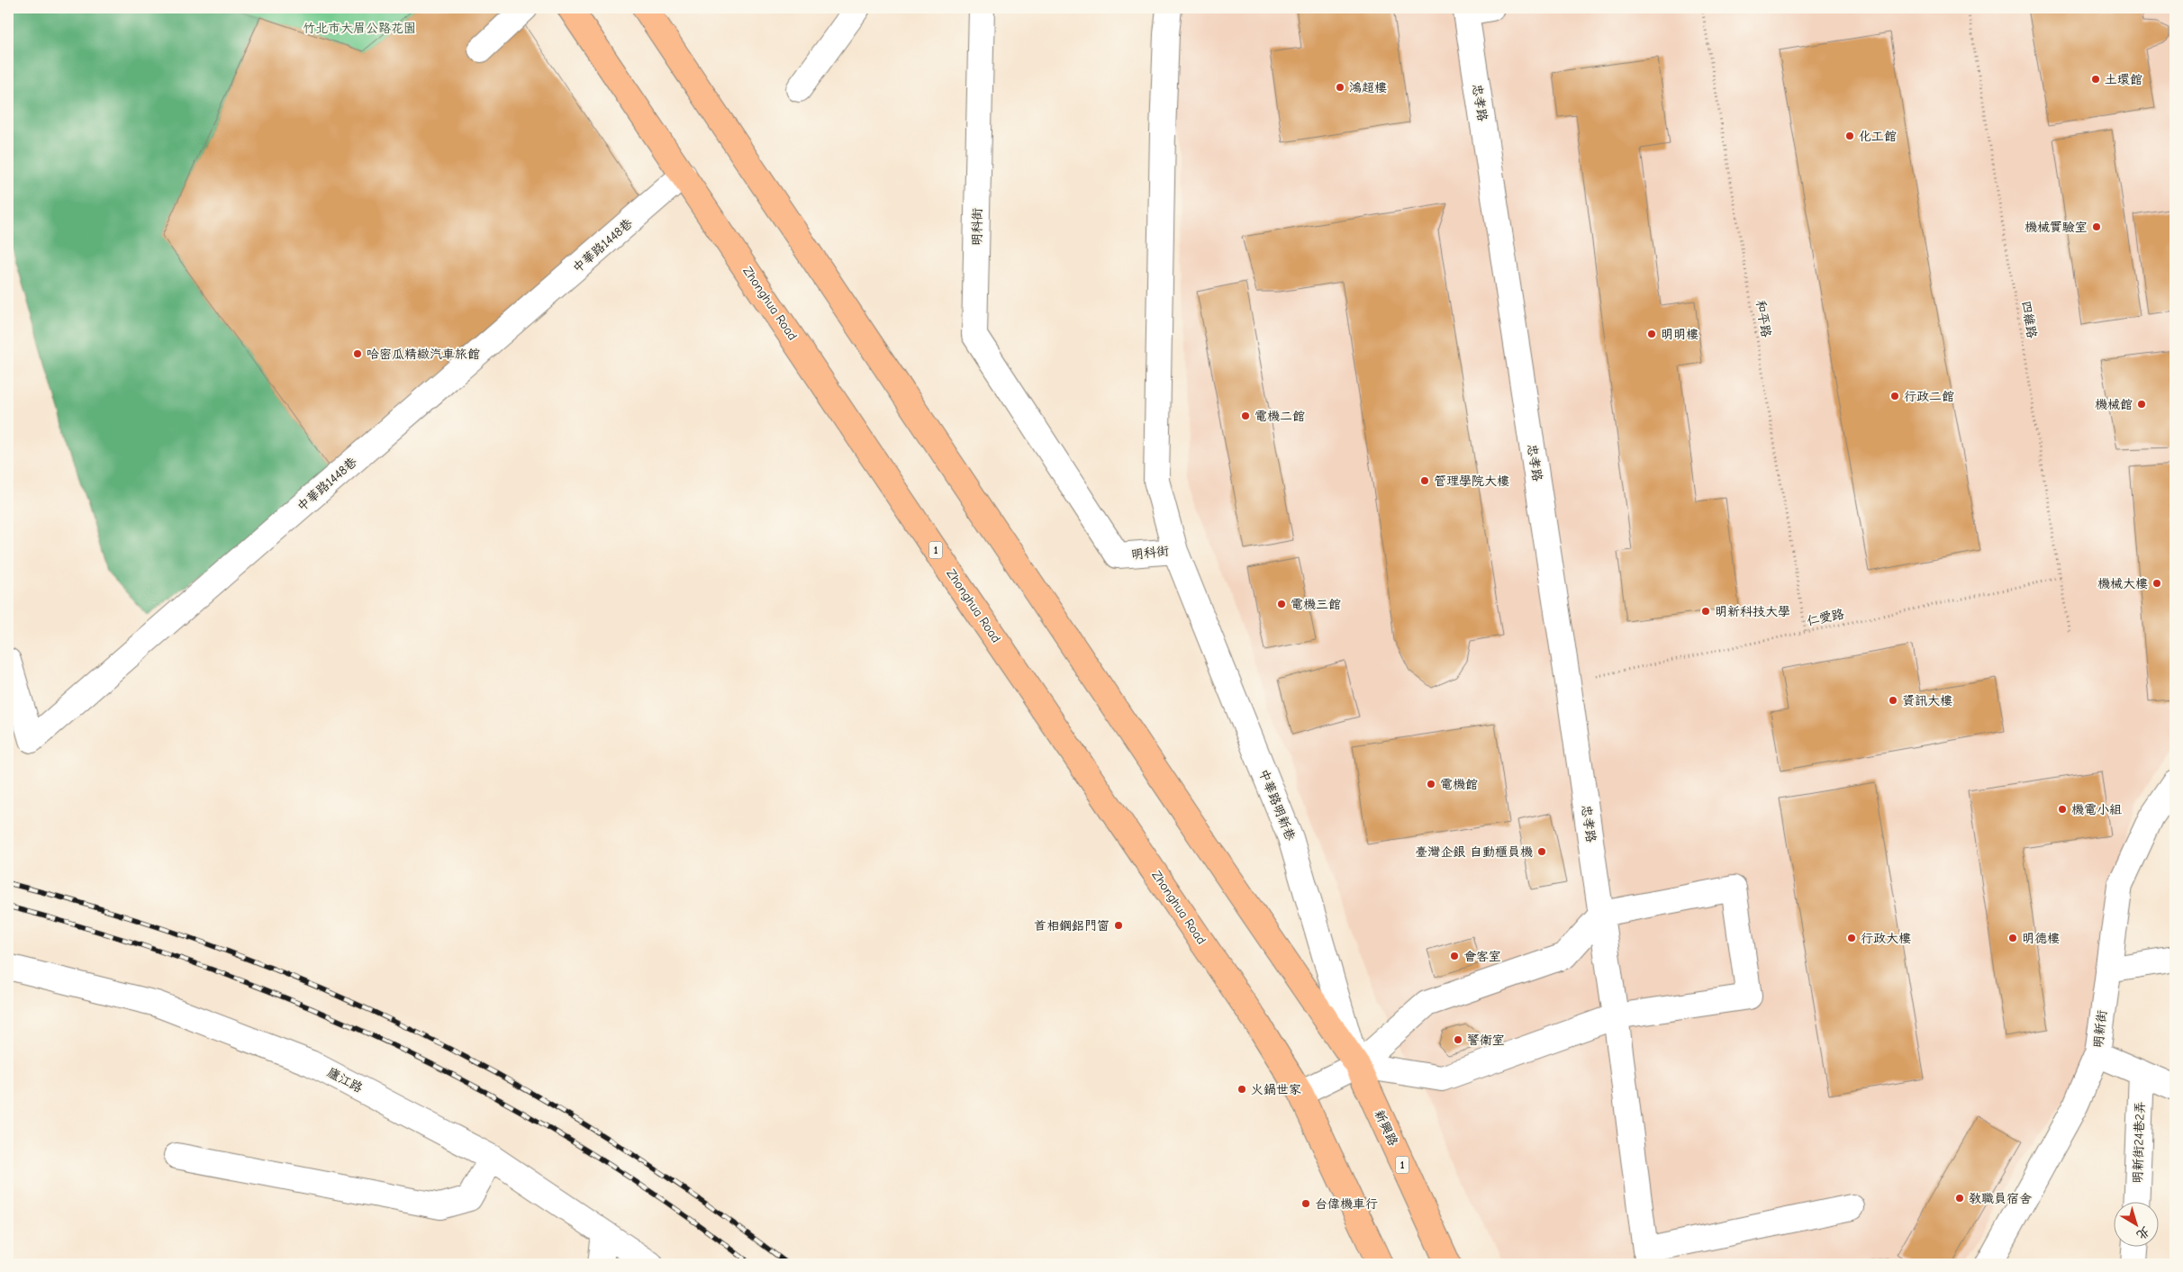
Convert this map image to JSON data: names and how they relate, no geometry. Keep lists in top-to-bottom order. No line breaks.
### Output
{"streets":{"main road":["Zhonghua Road","1","新興路"],"street":["忠孝路","明科街","中華路1448巷","中華路明新巷","明新街","廬江路","明新街24巷2弄"],"path":["和平路","四維路","仁愛路"]},"crossings":[["忠孝路","仁愛路"],["明科街","中華路明新巷"],["中華路1448巷","Zhonghua Road"],["Zhonghua Road","1"],["和平路","仁愛路"],["四維路","仁愛路"],["1","中華路明新巷"],["1","新興路"],["中華路明新巷","新興路"]],"parks":["竹北市大眉公路花園"],"places":["土環館","鴻超樓","化工館","機械實驗室","明明樓","哈密瓜精緻汽車旅館","行政二館","機械館","電機二館","管理學院大樓","機械大樓","電機三館","明新科技大學","資訊大樓","電機館","機電小組","臺灣企銀 自動櫃員機","首相鋼鋁門窗","行政大樓","明德樓","會客室","警衛室","火鍋世家","教職員宿舍","台偉機車行"],"north":"bottom right"}
